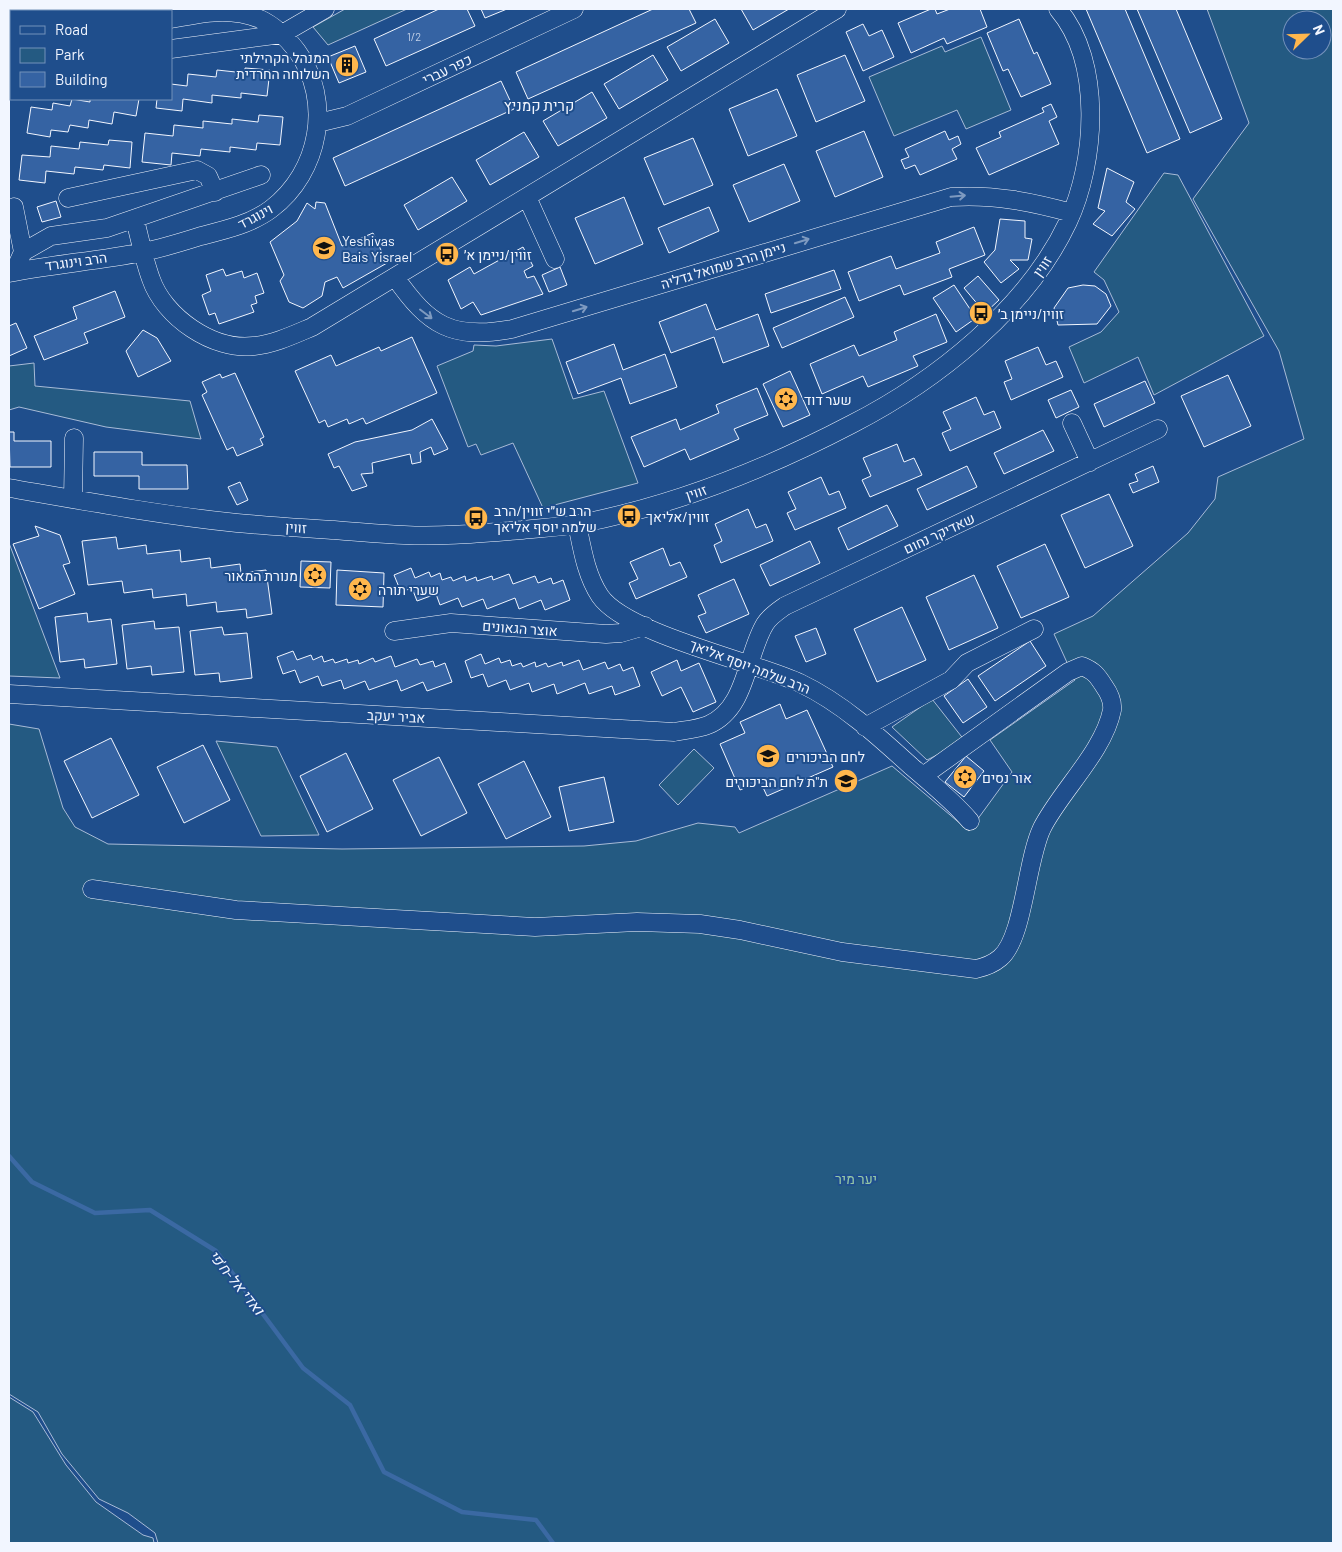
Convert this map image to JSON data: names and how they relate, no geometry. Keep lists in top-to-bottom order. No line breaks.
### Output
{"streets":{"street":["כפר עברי","וינוגרד","הרב וינוגרד","ניימן הרב שמואל גדליה","זווין","שאדיקר נחום","אוצר הגאונים","הרב שלמה יוסף אליאך","אביר יעקב"]},"crossings":[["כפר עברי","וינוגרד"],["וינוגרד","הרב וינוגרד"],["ניימן הרב שמואל גדליה","זווין"],["זווין","הרב שלמה יוסף אליאך"],["שאדיקר נחום","הרב שלמה יוסף אליאך"],["שאדיקר נחום","אביר יעקב"],["אוצר הגאונים","הרב שלמה יוסף אליאך"],["הרב שלמה יוסף אליאך","אביר יעקב"]],"one_way":["ניימן הרב שמואל גדליה"],"districts":["קרית קמניץ"],"water":["ואדי אל-ח'פי"],"parks":["יער מיר"],"places":{"building":["המנהל הקהילתי השלוחה החרדית"],"school or university":["Yeshivas Bais Yisrael","לחם הביכורים","ת\"ת לחם הביכורים"],"bus stop":["זווין/ניימן א׳","זווין/ניימן ב׳","זווין/אליאך","הרב ש״י זווין/הרב שלמה יוסף אליאך"],"synagogue":["שער דוד","מנורת המאור","שערי תורה","אור נסים"]},"house_numbers":["1/2"],"legend":["Road","Park","Building"],"north":"top right"}
